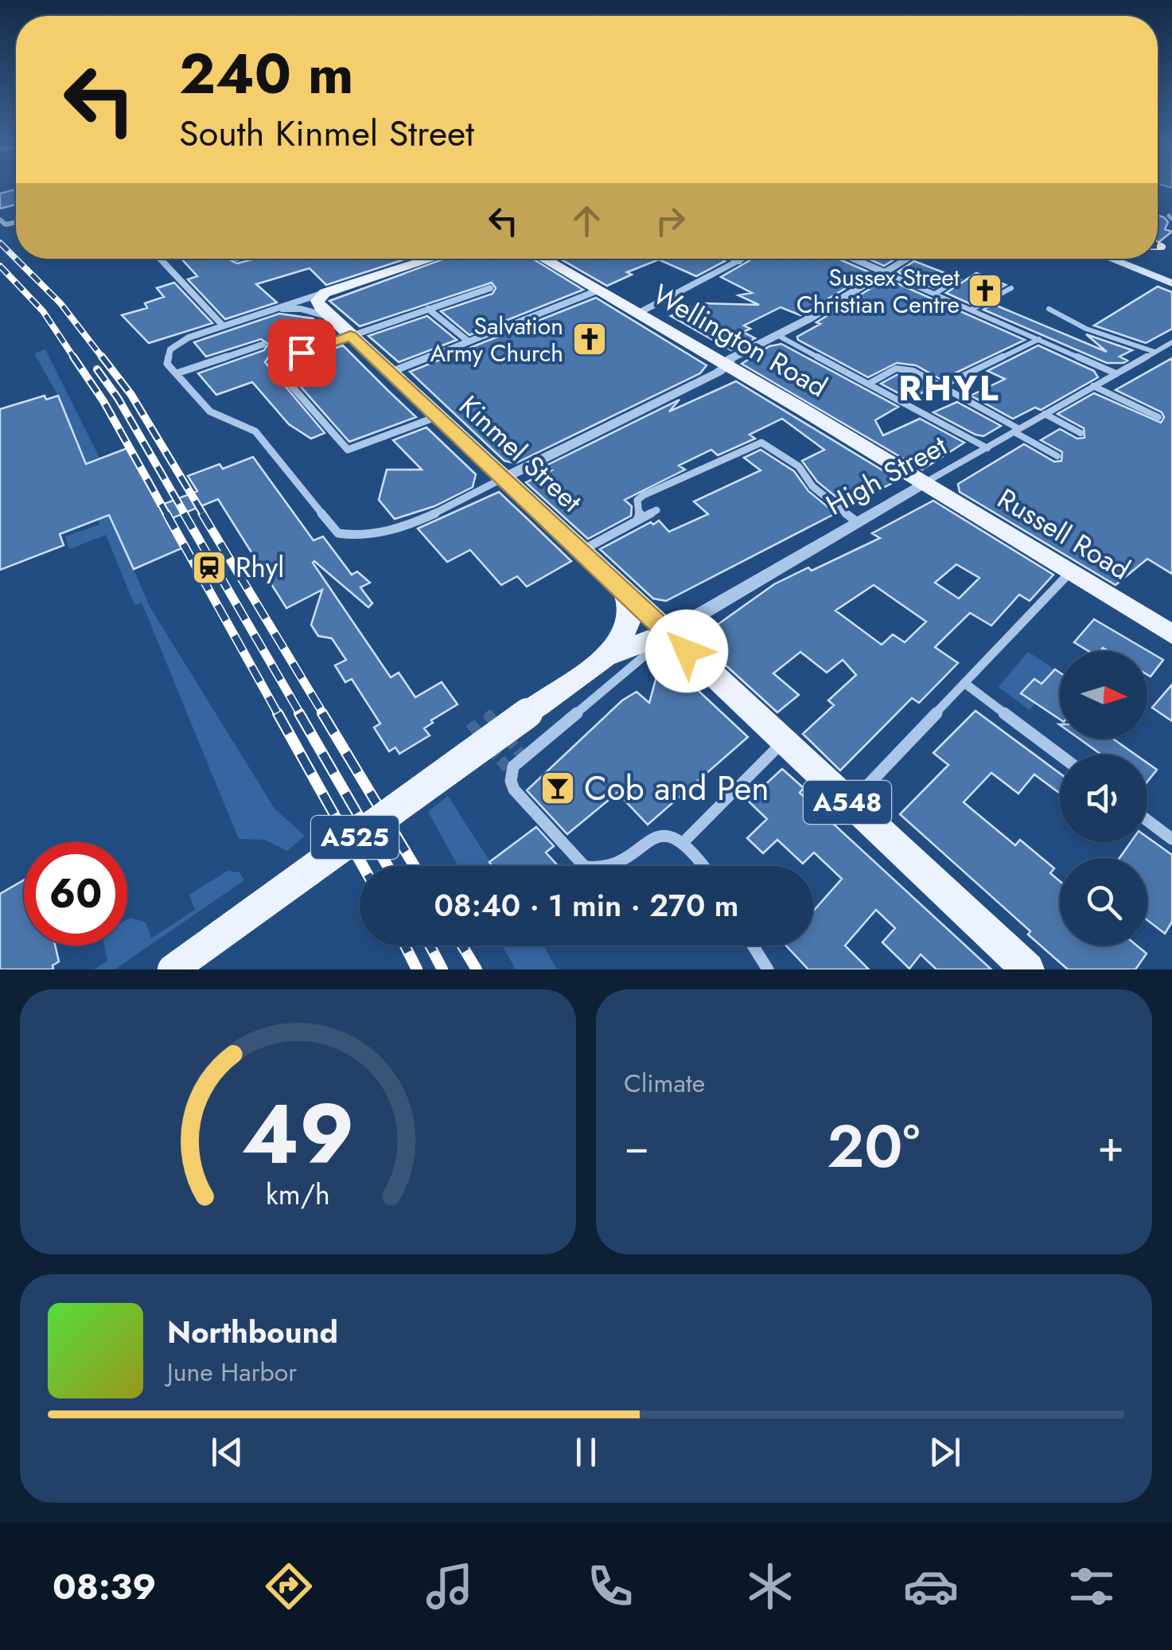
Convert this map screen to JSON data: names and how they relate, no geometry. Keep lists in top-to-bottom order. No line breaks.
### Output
{"streets":{"main road":["Wellington Road","Kinmel Street","Russell Road","A548","A525"],"street":["High Street"]},"crossings":[["Wellington Road","High Street"],["Wellington Road","Russell Road"],["Kinmel Street","High Street"],["Kinmel Street","A548"],["Kinmel Street","A525"],["High Street","Russell Road"],["High Street","A548"],["High Street","A525"],["A548","A525"]],"districts":["RHYL"],"places":{"church":["Sussex Street Christian Centre","Salvation Army Church"],"station":["Rhyl"],"bar":["Cob and Pen"]},"north":"right","page":{"turn":["240 m","South Kinmel Street"],"limit":"60","trip":"08:40 · 1 min · 270 m","tile":"Climate","heat":["−","20°","+"],"song":["Northbound","June Harbor"],"tabs":"08:39","gauge":["49","km/h"]}}
